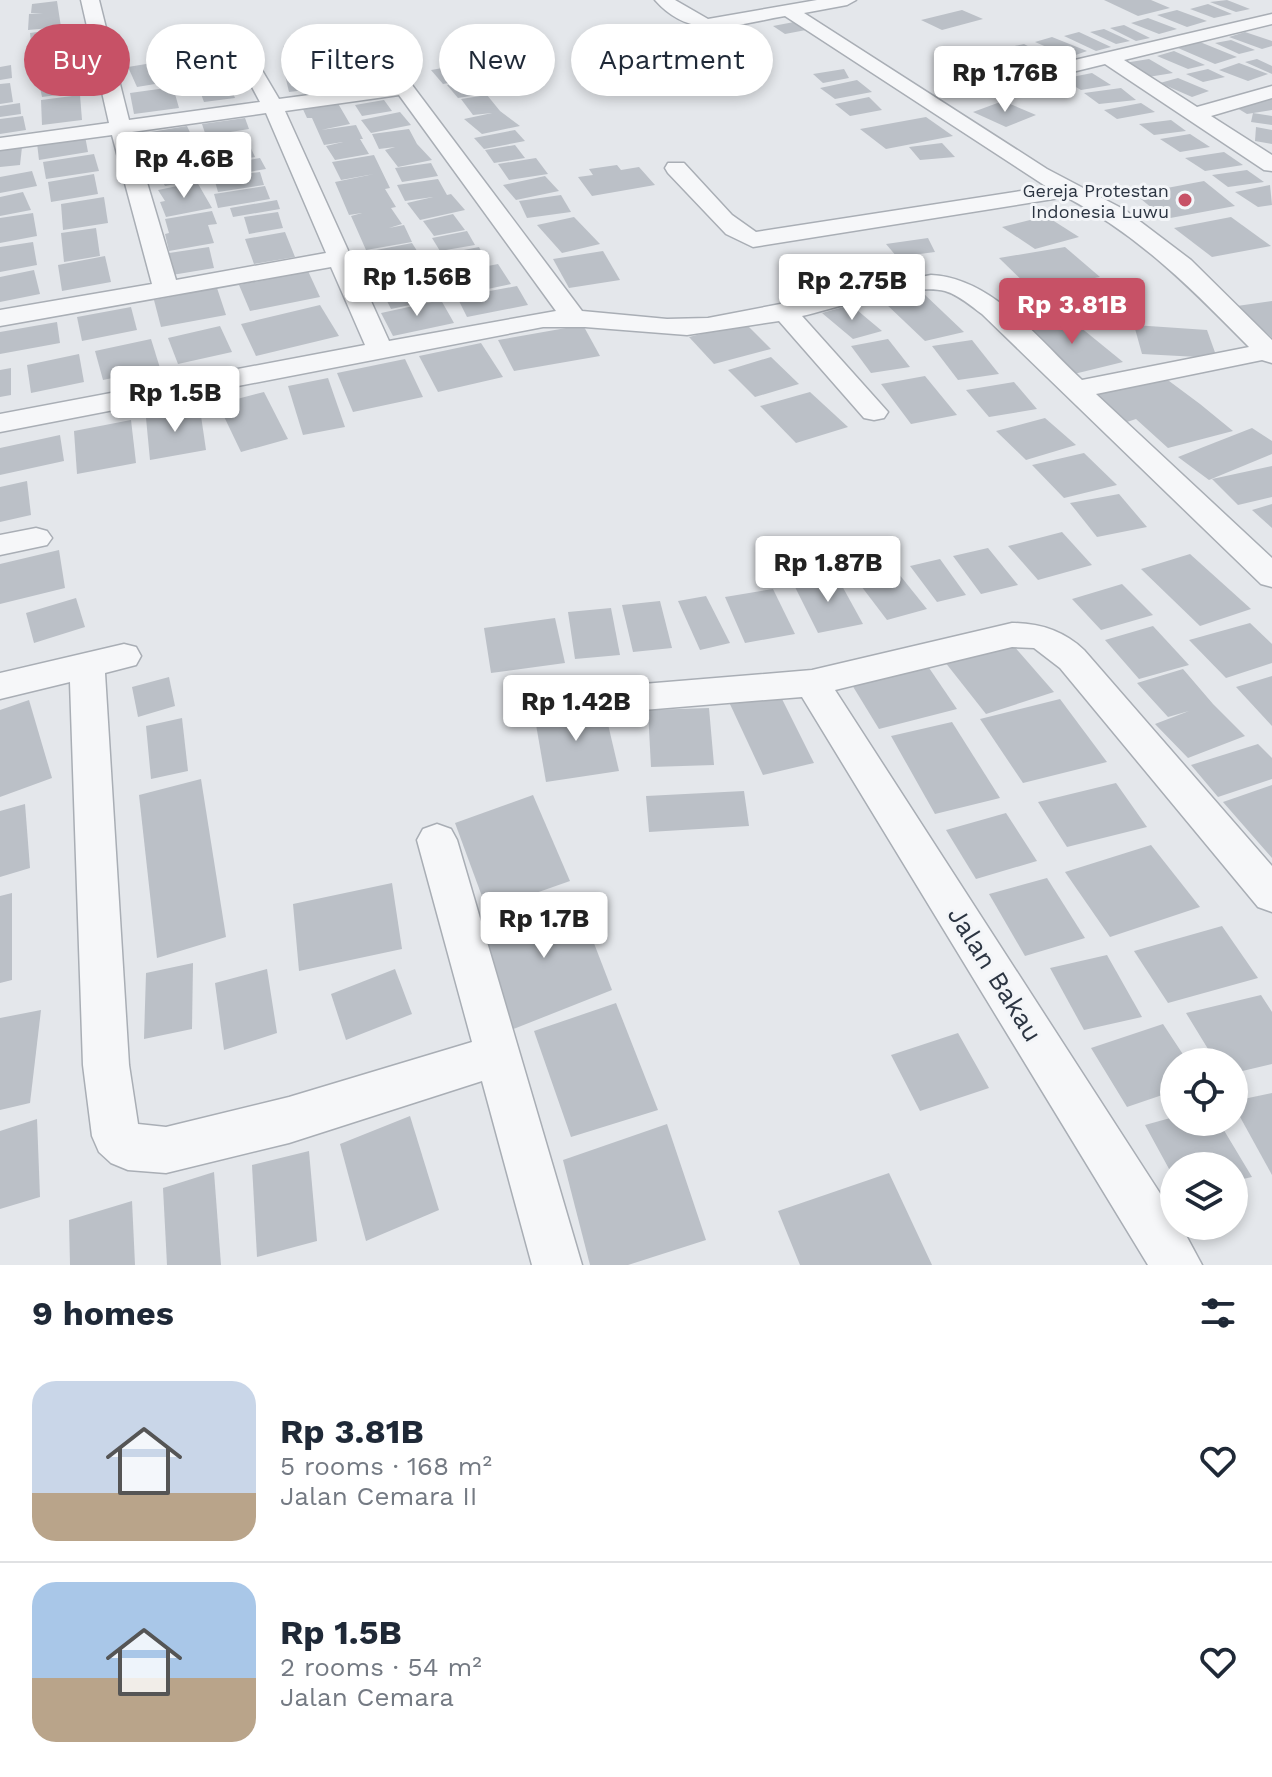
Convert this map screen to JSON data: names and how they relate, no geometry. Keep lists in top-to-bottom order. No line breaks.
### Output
{"streets":{"street":["Jalan Bakau"]},"places":["Gereja Protestan Indonesia Luwu"],"page":{"chip":["Buy","Rent","Filters","New","Apartment"],"price":["Rp 1.76B","Rp 4.6B","Rp 1.56B","Rp 2.75B","Rp 3.81B","Rp 1.5B","Rp 1.87B","Rp 1.42B","Rp 1.7B"],"heading":"9 homes","list":[{"name":"Rp 3.81B","note":"5 rooms · 168 m² · Jalan Cemara II"},{"name":"Rp 1.5B","note":"2 rooms · 54 m² · Jalan Cemara"}]}}
